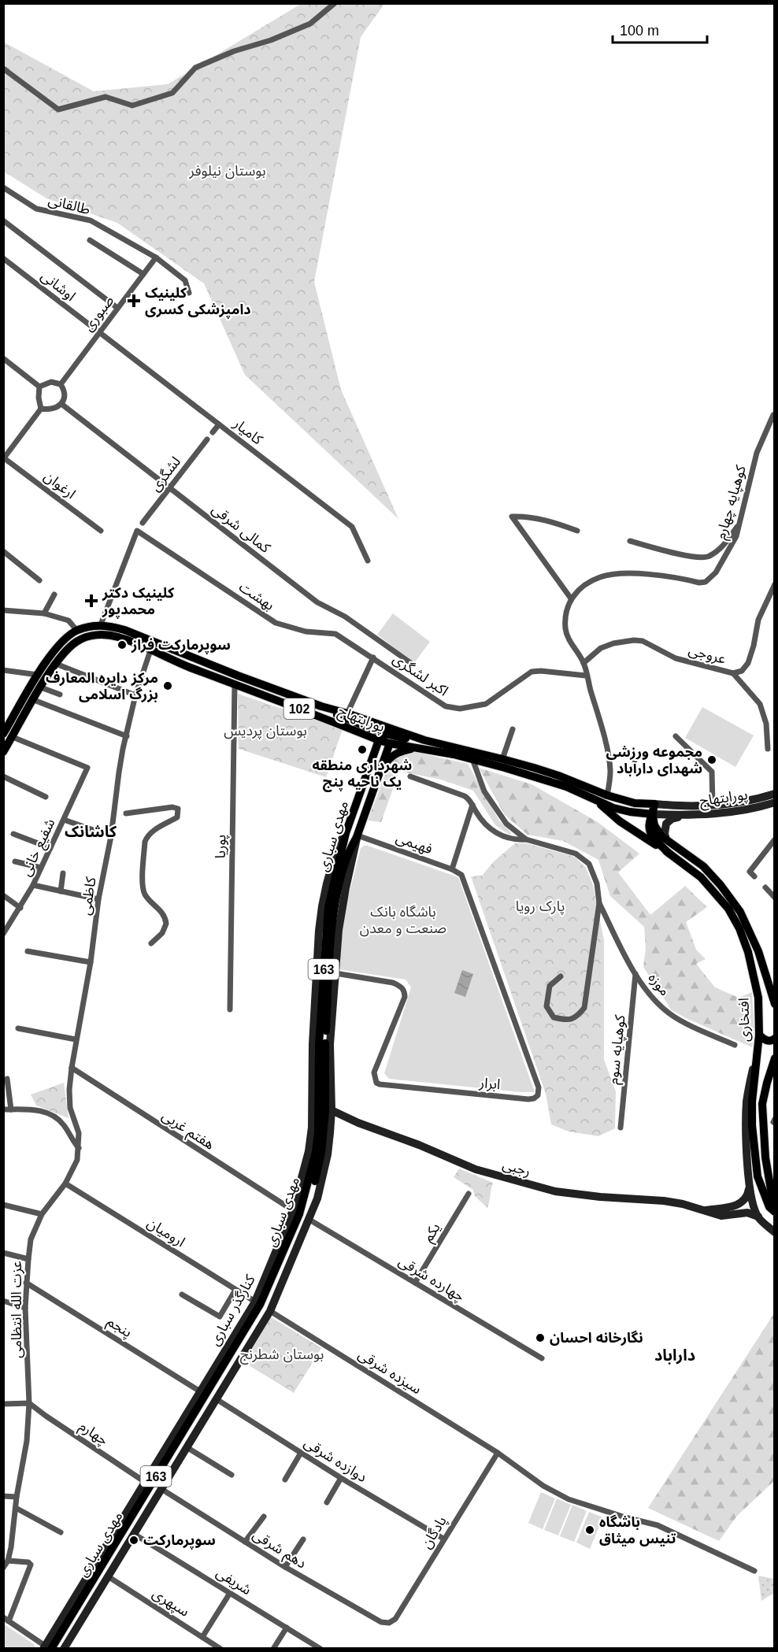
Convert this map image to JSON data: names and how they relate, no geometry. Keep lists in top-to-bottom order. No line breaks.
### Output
{"streets":{"main road":["102","پورابتهاج","مهدی سباری","163","افتخاری","رجبی","کنارگذر سباری"],"street":["طالقانی","اوشانی","صبوری","کامیار","لشگری","ارغوان","کوهپایه چهارم","کمالی شرقی","بهشت","عروجی","اکبر لشگری","فهیمی","پوریا","شفیع خانی","کاظمی","موزه","کوهپایه سوم","ابرار","هفتم غربی","ارومیان","یکم","چهارده شرقی","عزت الله انتظامی","پنجم","سیزده شرقی","چهارم","دوازده شرقی","پادگان","دهم شرقی","شریفی","سپهری"]},"crossings":[["طالقانی","صبوری"],["اوشانی","صبوری"],["اوشانی","کامیار"],["صبوری","کامیار"],["صبوری","کمالی شرقی"],["لشگری","کمالی شرقی"],["بهشت","اکبر لشگری"],["بهشت","پورابتهاج"],["پورابتهاج","مهدی سباری"],["پورابتهاج","پوریا"],["پورابتهاج","شفیع خانی"],["پورابتهاج","کاظمی"],["پورابتهاج","163"],["مهدی سباری","163"],["مهدی سباری","هفتم غربی"],["مهدی سباری","ارومیان"],["مهدی سباری","چهارده شرقی"],["مهدی سباری","کنارگذر سباری"],["مهدی سباری","سیزده شرقی"],["فهیمی","163"],["فهیمی","ابرار"],["کاظمی","هفتم غربی"],["کاظمی","عزت الله انتظامی"],["163","هفتم غربی"],["163","چهارده شرقی"],["موزه","کوهپایه سوم"],["هفتم غربی","چهارده شرقی"],["ارومیان","عزت الله انتظامی"],["ارومیان","کنارگذر سباری"],["ارومیان","سیزده شرقی"],["یکم","چهارده شرقی"],["عزت الله انتظامی","پنجم"],["عزت الله انتظامی","چهارم"],["کنارگذر سباری","پنجم"],["کنارگذر سباری","سیزده شرقی"],["کنارگذر سباری","چهارم"],["سیزده شرقی","پادگان"],["دوازده شرقی","پادگان"],["پادگان","دهم شرقی"]],"districts":["کاشانک","داراباد"],"parks":["بوستان نیلوفر","بوستان پردیس","پارک رویا","باشگاه بانک صنعت و معدن","بوستان شطرنج"],"places":{"health":["کلینیک دامپزشکی کسری","کلینیک دکتر محمدپور"],"other":["سوپرمارکت فراز","مرکز دایره المعارف بزرگ اسلامی","شهرداری منطقه یک ناحیه پنج","مجموعه ورزشی شهدای دارآباد","نگارخانه احسان","باشگاه تنيس ميثاق","سوپرمارکت"]},"scale_bar":"100 m"}
